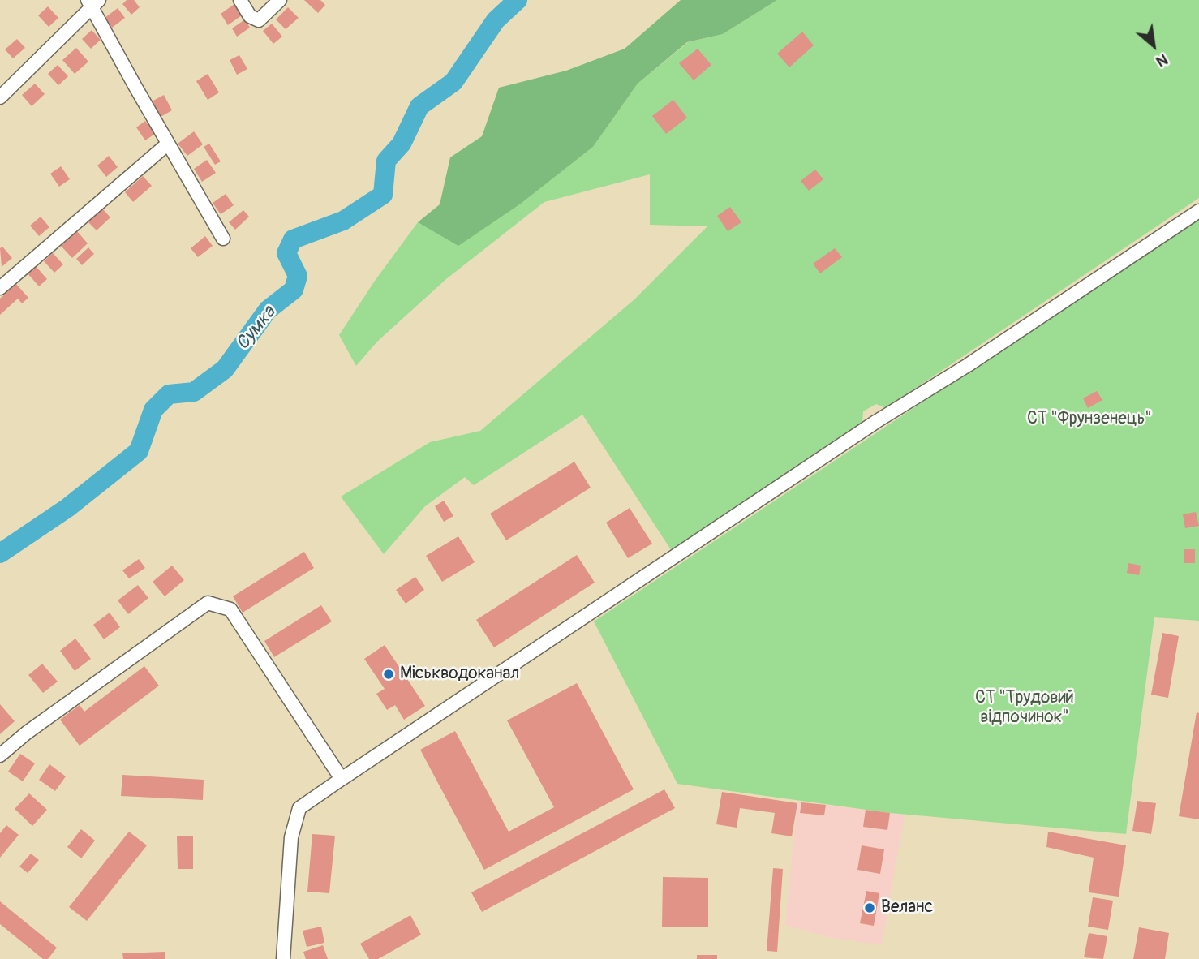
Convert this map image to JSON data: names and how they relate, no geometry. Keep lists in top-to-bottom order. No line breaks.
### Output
{"water":["Сумка"],"parks":["СТ \"Фрунзенець\"","СТ \"Трудовий відпочинок\""],"places":["Міськводоканал","Веланс"],"north":"bottom right"}
